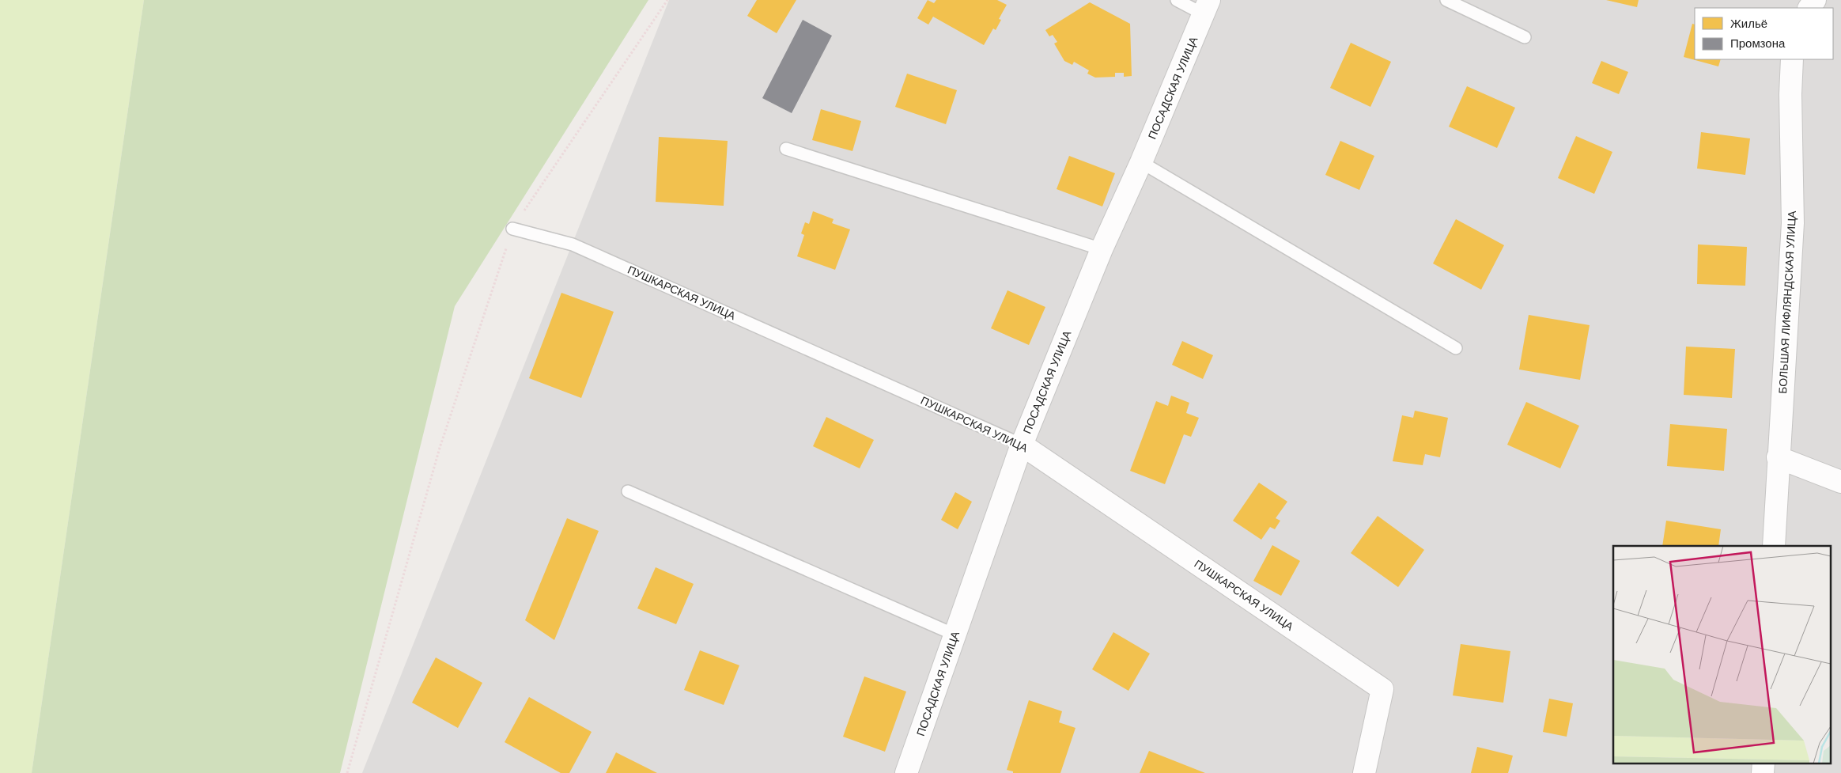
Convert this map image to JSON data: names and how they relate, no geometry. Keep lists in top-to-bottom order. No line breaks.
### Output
{"streets":{"street":["ПОСАДСКАЯ УЛИЦА","ПУШКАРСКАЯ УЛИЦА","БОЛЬШАЯ ЛИФЛЯНДСКАЯ УЛИЦА"]},"crossings":[["ПОСАДСКАЯ УЛИЦА","ПУШКАРСКАЯ УЛИЦА"]],"legend":["Жильё","Промзона"]}
